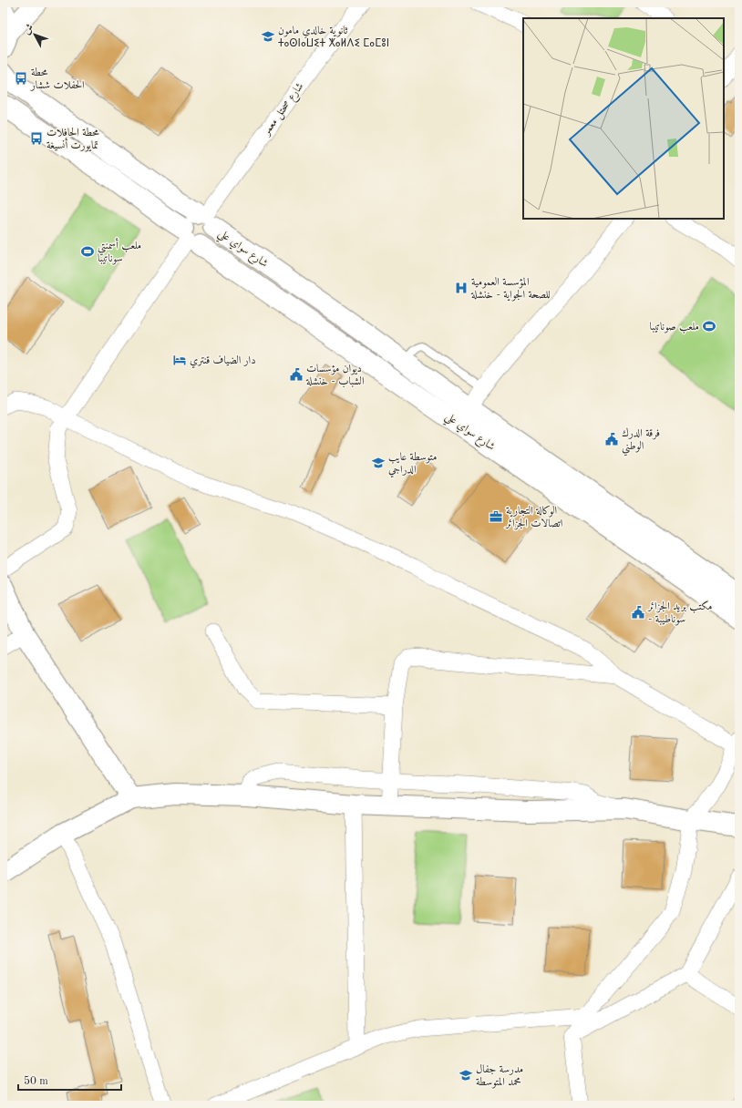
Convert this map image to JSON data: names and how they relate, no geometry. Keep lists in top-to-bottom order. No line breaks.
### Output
{"streets":{"main road":["شارع سواي علي"],"street":["شارع صحتل معمر"]},"crossings":[["شارع صحتل معمر","شارع سواي علي"]],"places":{"school or university":["ثانوية خالدي مامون ⵜⴰⵙⵏⴰⵡⵉⵜ ⵅⴰⵍⴷⵉ ⵎⴰⵎⵓⵏ","متوسطة عايب الدراجي","مدرسة جفال محمد المتوسطة"],"bus stop":["محطة الحفلات ششار","محطة الحافلات تمايورت أنسيغة"],"sports":["ملعب أسمنتي سوناتيبا","ملعب صوناتيبا"],"hospital":["المؤسسة العمومية للصحة الجواية - خنشلة"],"hotel":["دار الضياف قنتري"],"public building":["ديوان مؤسسات الشباب - خنشلة","فرقة الدرك الوطني","مكتب بريد الجزائر - سوناطيبة"],"office":["الوكالة التجارية اتصالات الجزائر"]},"scale_bar":"50 m","north":"top left"}
